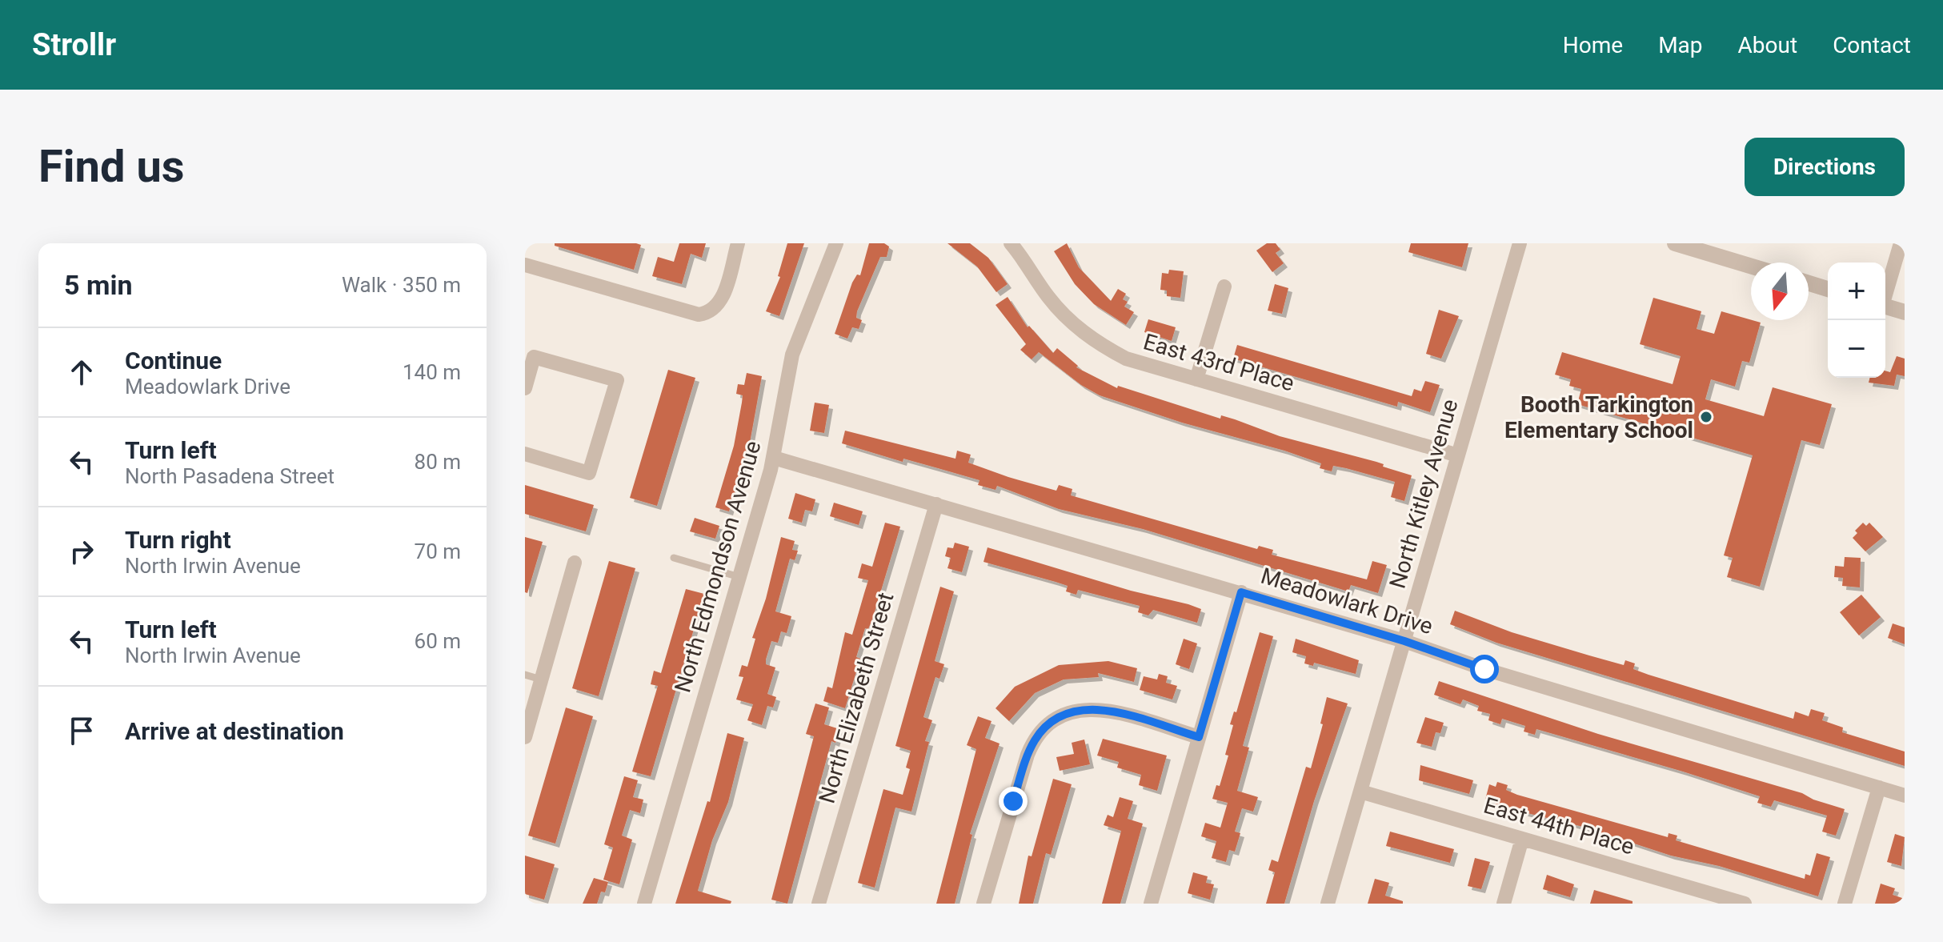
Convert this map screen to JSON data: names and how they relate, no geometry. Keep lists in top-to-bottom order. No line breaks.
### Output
{"streets":{"street":["East 43rd Place","North Kitley Avenue","North Edmondson Avenue","Meadowlark Drive","North Elizabeth Street","East 44th Place"]},"crossings":[["East 43rd Place","North Kitley Avenue"],["North Kitley Avenue","Meadowlark Drive"],["North Kitley Avenue","East 44th Place"],["North Edmondson Avenue","Meadowlark Drive"],["Meadowlark Drive","North Elizabeth Street"]],"places":["Booth Tarkington Elementary School"],"north":"bottom","page":{"header":"Strollr","nav":["Home","Map","About","Contact"],"buttons":"Directions","title":"Find us","heading":["5 min","Walk · 350 m"],"map_buttons":["+","−"],"list":[["Continue","Meadowlark Drive","140 m"],["Turn left","North Pasadena Street","80 m"],["Turn right","North Irwin Avenue","70 m"],["Turn left","North Irwin Avenue","60 m"],"Arrive at destination"]}}
